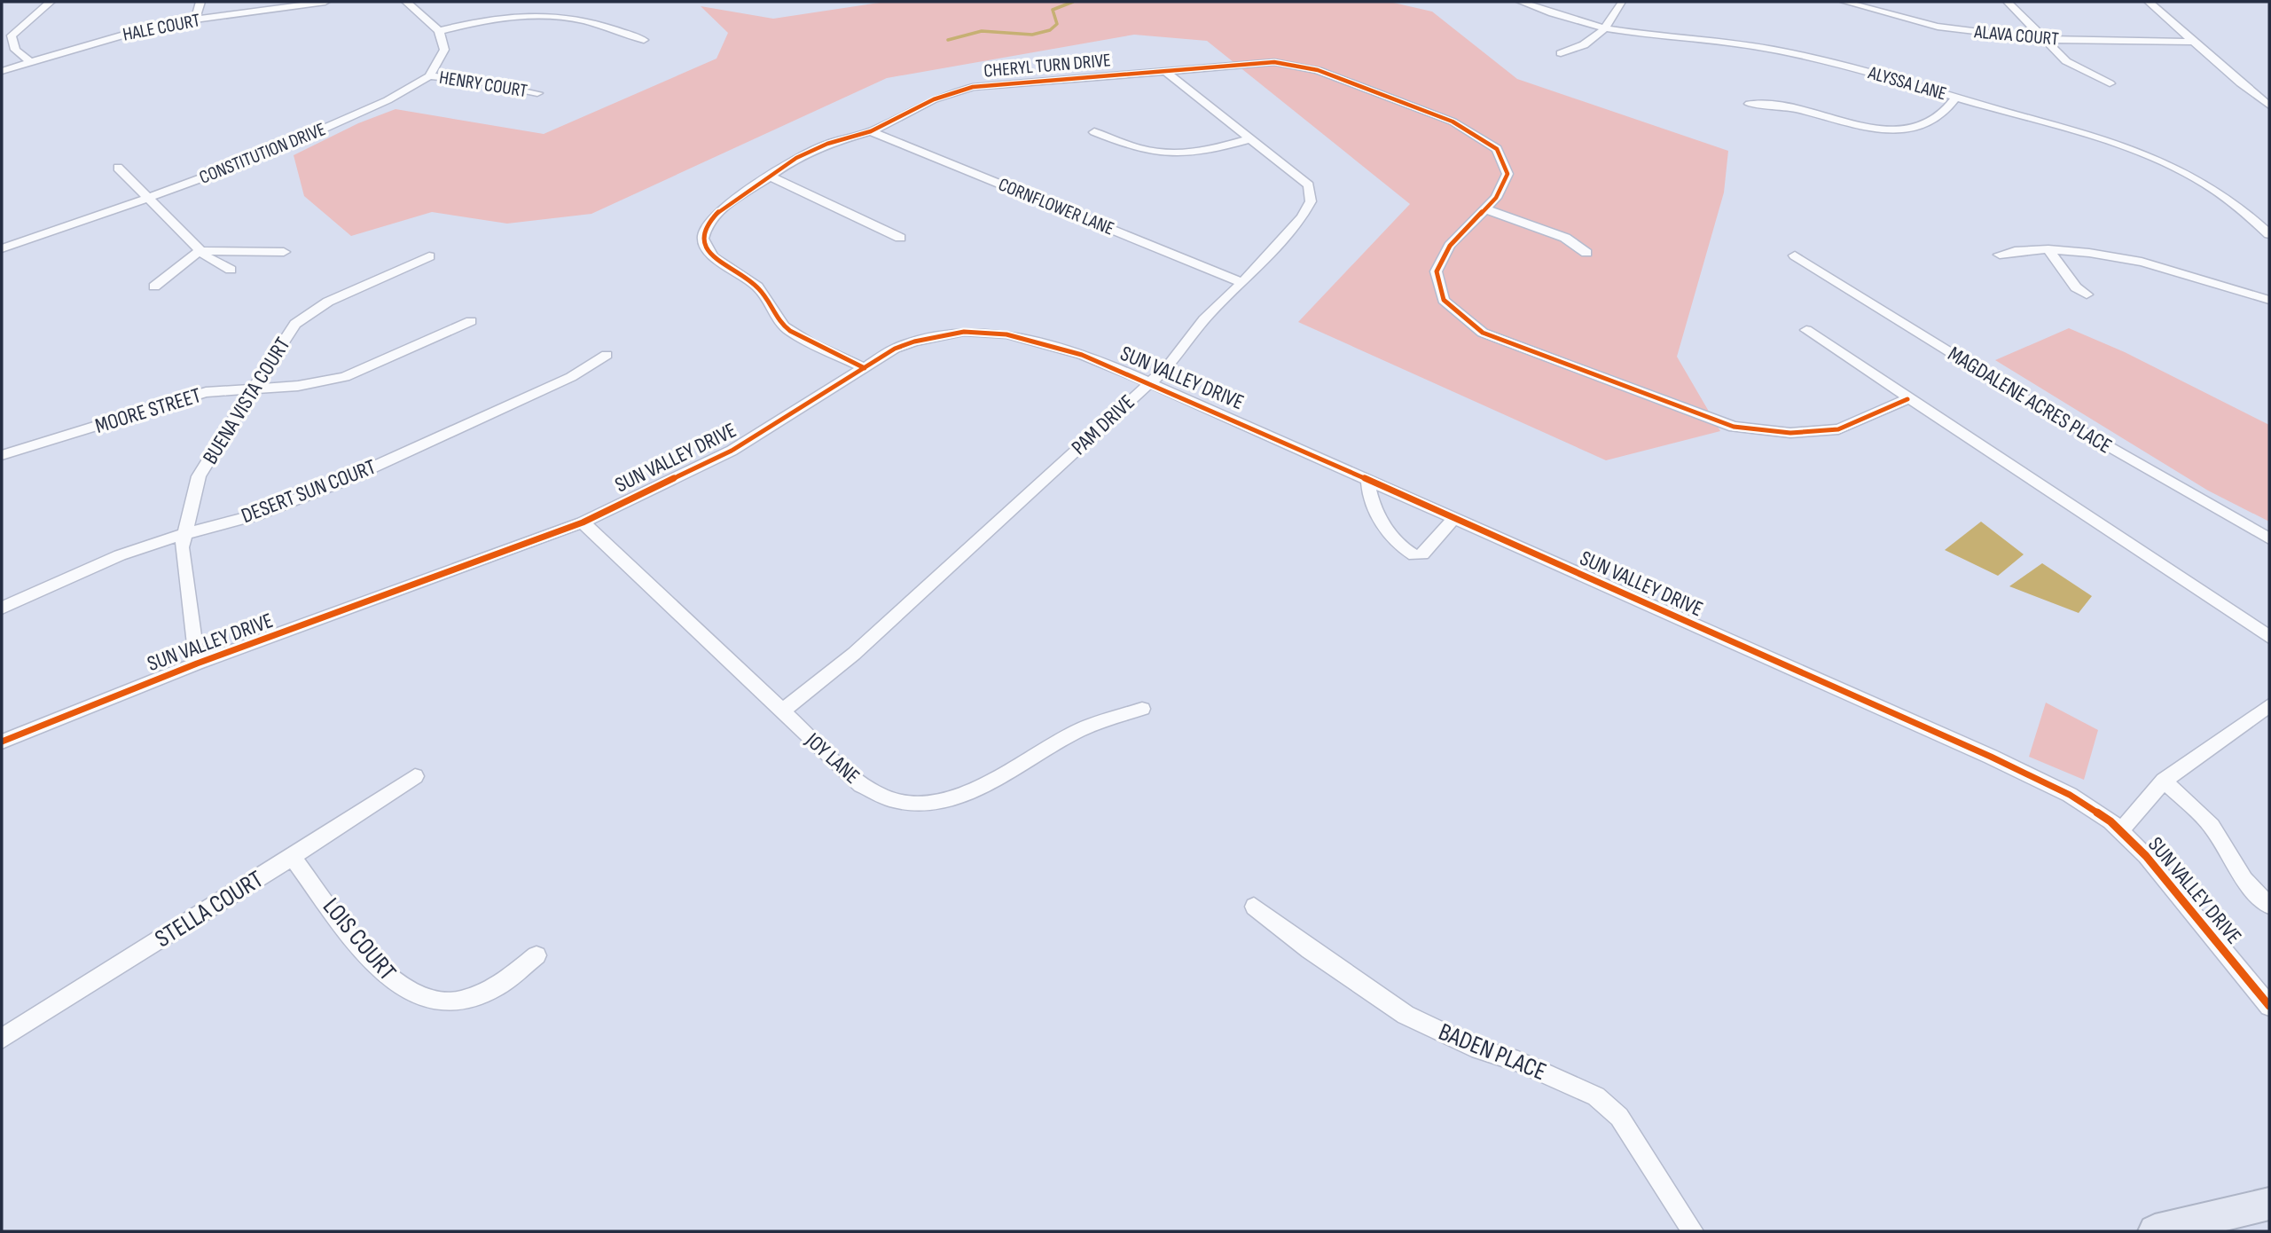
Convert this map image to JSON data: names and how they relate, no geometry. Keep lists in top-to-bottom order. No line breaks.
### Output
{"streets":{"street":["HALE COURT","ALAVA COURT","CHERYL TURN DRIVE","ALYSSA LANE","HENRY COURT","CONSTITUTION DRIVE","CORNFLOWER LANE","SUN VALLEY DRIVE","MAGDALENE ACRES PLACE","BUENA VISTA COURT","MOORE STREET","PAM DRIVE","DESERT SUN COURT","JOY LANE","STELLA COURT","LOIS COURT","BADEN PLACE"]},"crossings":[["CHERYL TURN DRIVE","CORNFLOWER LANE"],["CHERYL TURN DRIVE","SUN VALLEY DRIVE"],["CHERYL TURN DRIVE","PAM DRIVE"],["HENRY COURT","CONSTITUTION DRIVE"],["CORNFLOWER LANE","PAM DRIVE"],["SUN VALLEY DRIVE","BUENA VISTA COURT"],["SUN VALLEY DRIVE","PAM DRIVE"],["SUN VALLEY DRIVE","JOY LANE"],["BUENA VISTA COURT","MOORE STREET"],["BUENA VISTA COURT","DESERT SUN COURT"],["PAM DRIVE","JOY LANE"],["STELLA COURT","LOIS COURT"]]}
